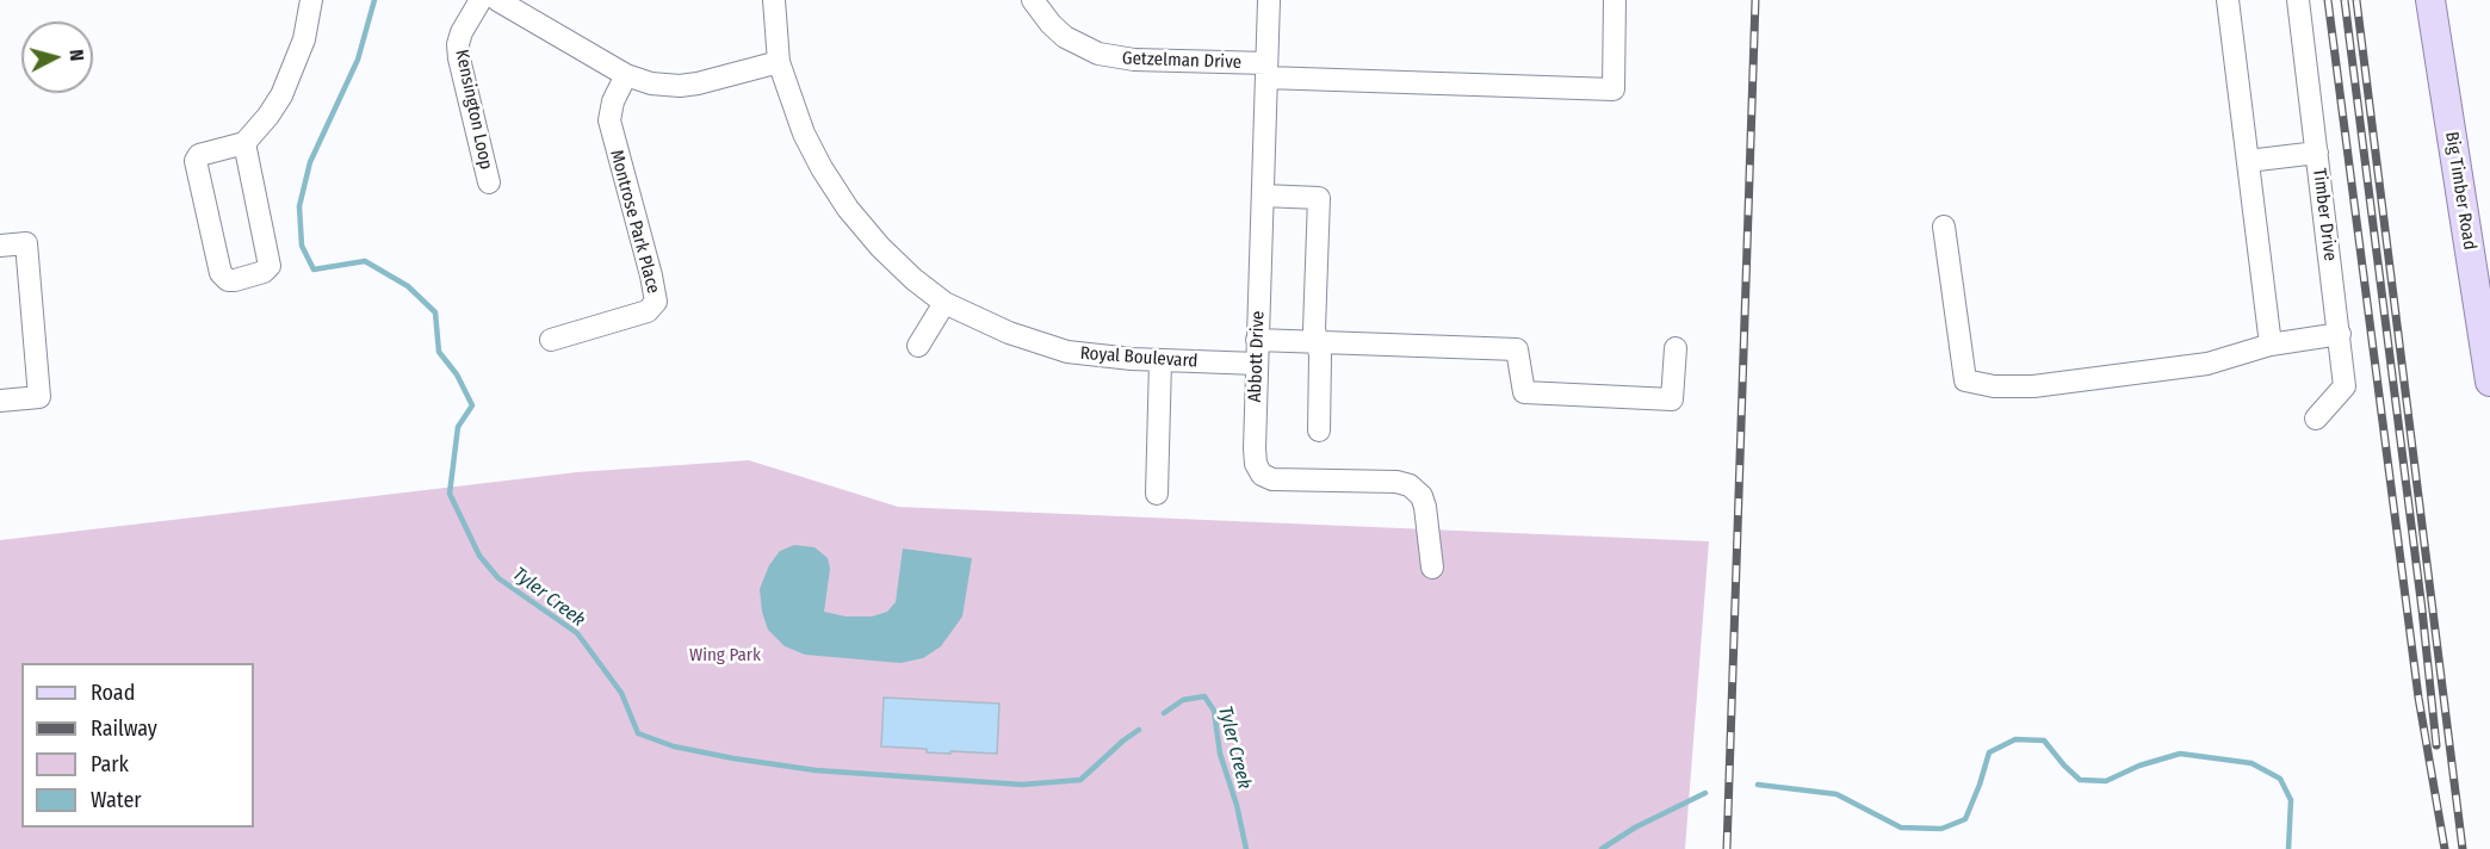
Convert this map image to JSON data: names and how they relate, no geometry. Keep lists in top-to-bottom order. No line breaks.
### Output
{"streets":{"main road":["Big Timber Road"],"street":["Getzelman Drive","Kensington Loop","Timber Drive","Montrose Park Place","Abbott Drive","Royal Boulevard"]},"crossings":[["Getzelman Drive","Abbott Drive"],["Abbott Drive","Royal Boulevard"]],"water":["Tyler Creek"],"parks":["Wing Park"],"legend":["Road","Railway","Park","Water"],"north":"right"}
